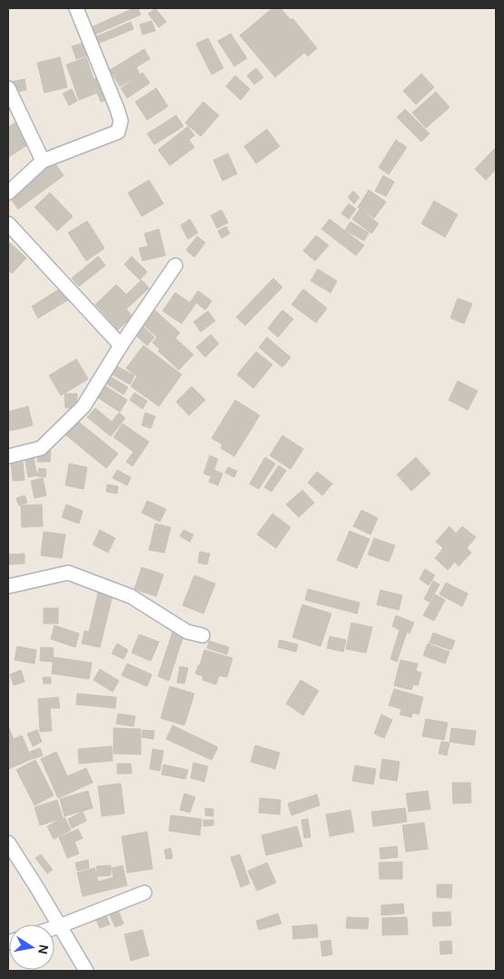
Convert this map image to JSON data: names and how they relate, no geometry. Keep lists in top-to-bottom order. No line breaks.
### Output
{"north":"right"}
